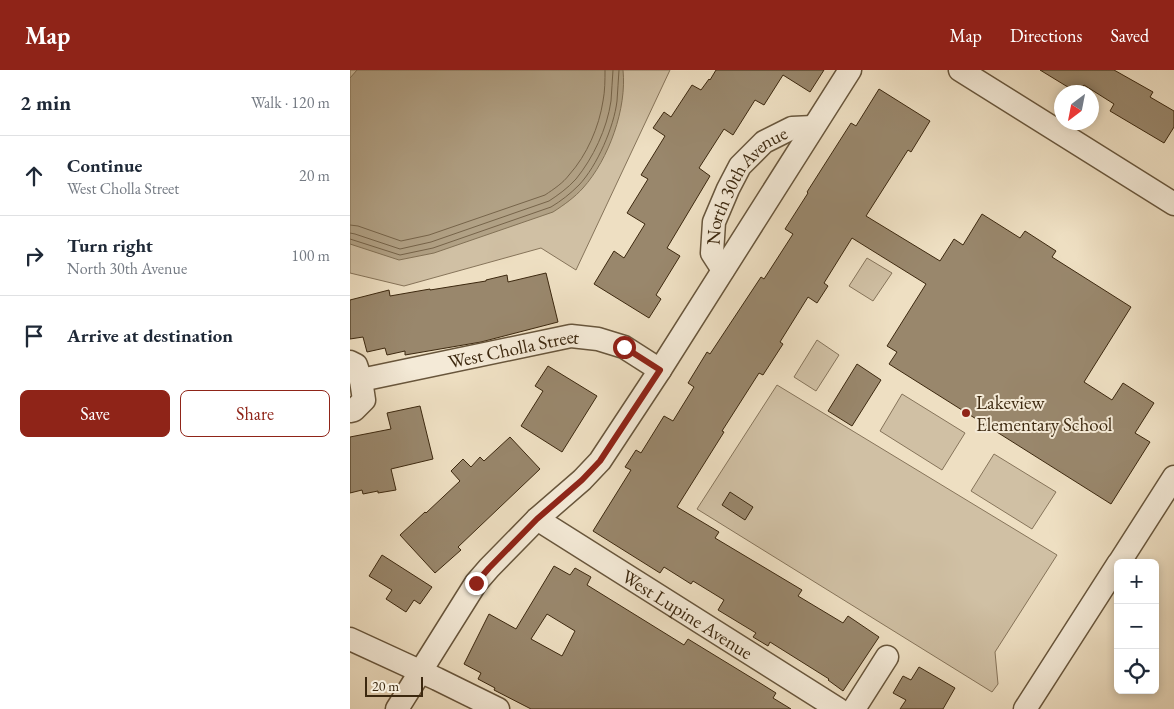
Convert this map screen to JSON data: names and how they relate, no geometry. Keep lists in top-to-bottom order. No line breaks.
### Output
{"streets":{"street":["North 30th Avenue","West Cholla Street","West Lupine Avenue"]},"crossings":[["North 30th Avenue","West Cholla Street"],["North 30th Avenue","West Lupine Avenue"]],"places":["Lakeview Elementary School"],"scale_bar":"20 m","north":"bottom left","page":{"header":"Map","nav":["Map","Directions","Saved"],"heading":["2 min","Walk · 120 m"],"list":[["Continue","West Cholla Street","20 m"],["Turn right","North 30th Avenue","100 m"],"Arrive at destination"],"buttons":["Save","Share"],"map_buttons":["+","−"],"scale":"20 m"}}
